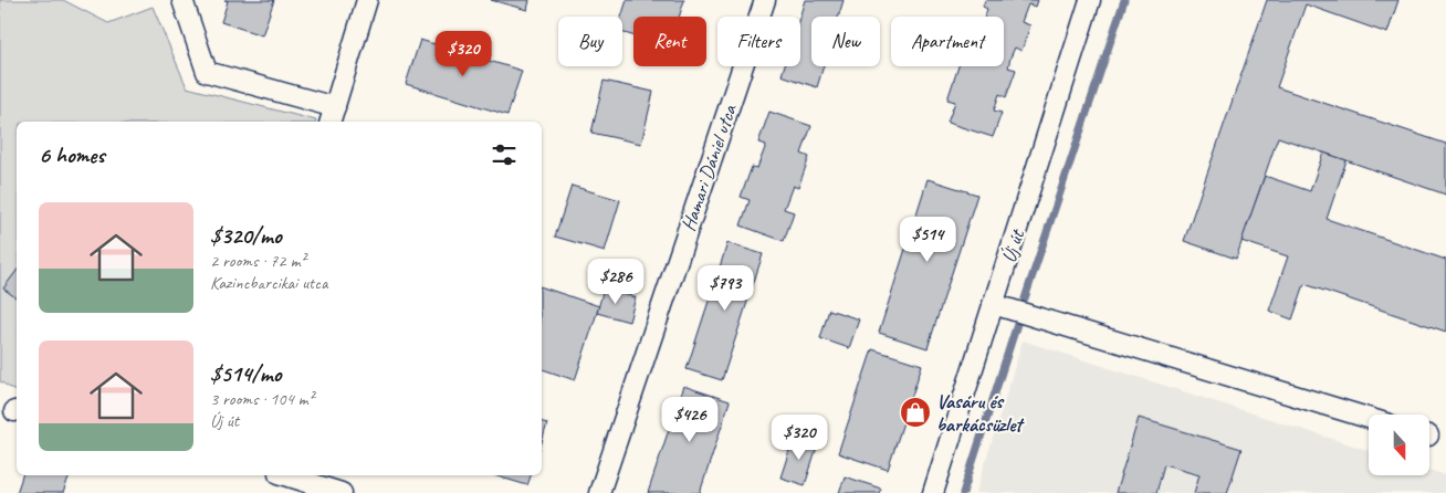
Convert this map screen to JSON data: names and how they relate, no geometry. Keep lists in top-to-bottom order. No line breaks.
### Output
{"streets":{"street":["Hamari Dániel utca","Új út"]},"places":{"shop":["Vasáru és barkácsüzlet"]},"north":"bottom","page":{"chip":["Buy","Rent","Filters","New","Apartment"],"price":["$320","$514","$286","$793","$426","$320"],"heading":"6 homes","list":[{"name":"$320/mo","note":"2 rooms · 72 m² · Kazincbarcikai utca"},{"name":"$514/mo","note":"3 rooms · 104 m² · Új út"}]}}
